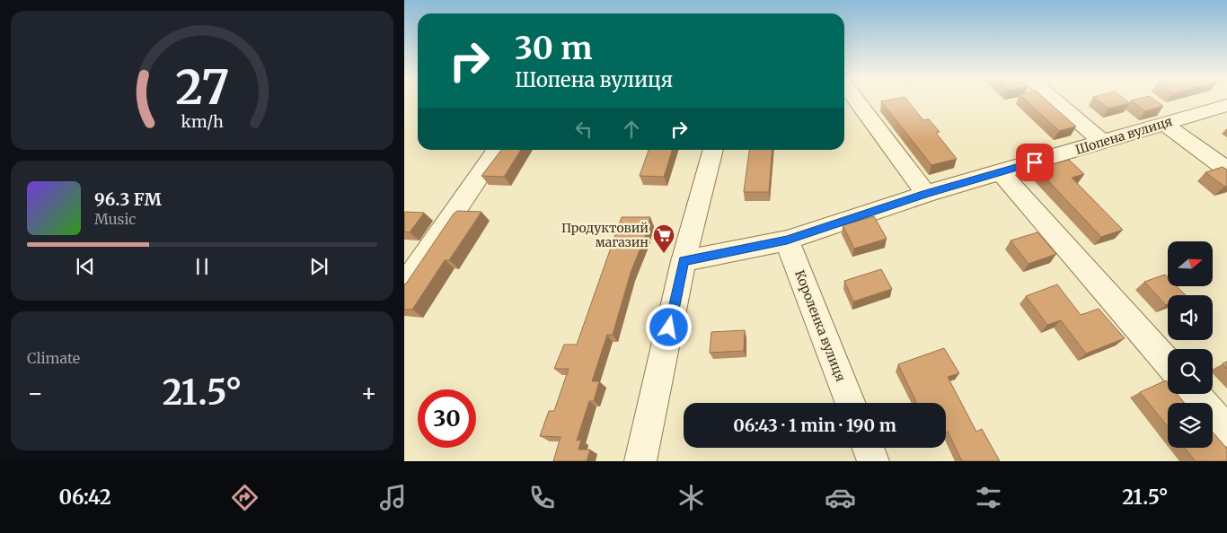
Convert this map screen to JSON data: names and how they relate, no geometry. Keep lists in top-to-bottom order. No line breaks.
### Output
{"streets":{"street":["Шопена вулиця","Короленка вулиця"]},"crossings":[["Шопена вулиця","Короленка вулиця"]],"places":{"supermarket":["Продуктовий магазин"]},"north":"right","page":{"turn":["30 m","Шопена вулиця"],"song":["96.3 FM","Music"],"tile":"Climate","heat":["−","21.5°","+"],"limit":"30","trip":"06:43 · 1 min · 190 m","tabs":["06:42","21.5°"],"gauge":["27","km/h"]}}
